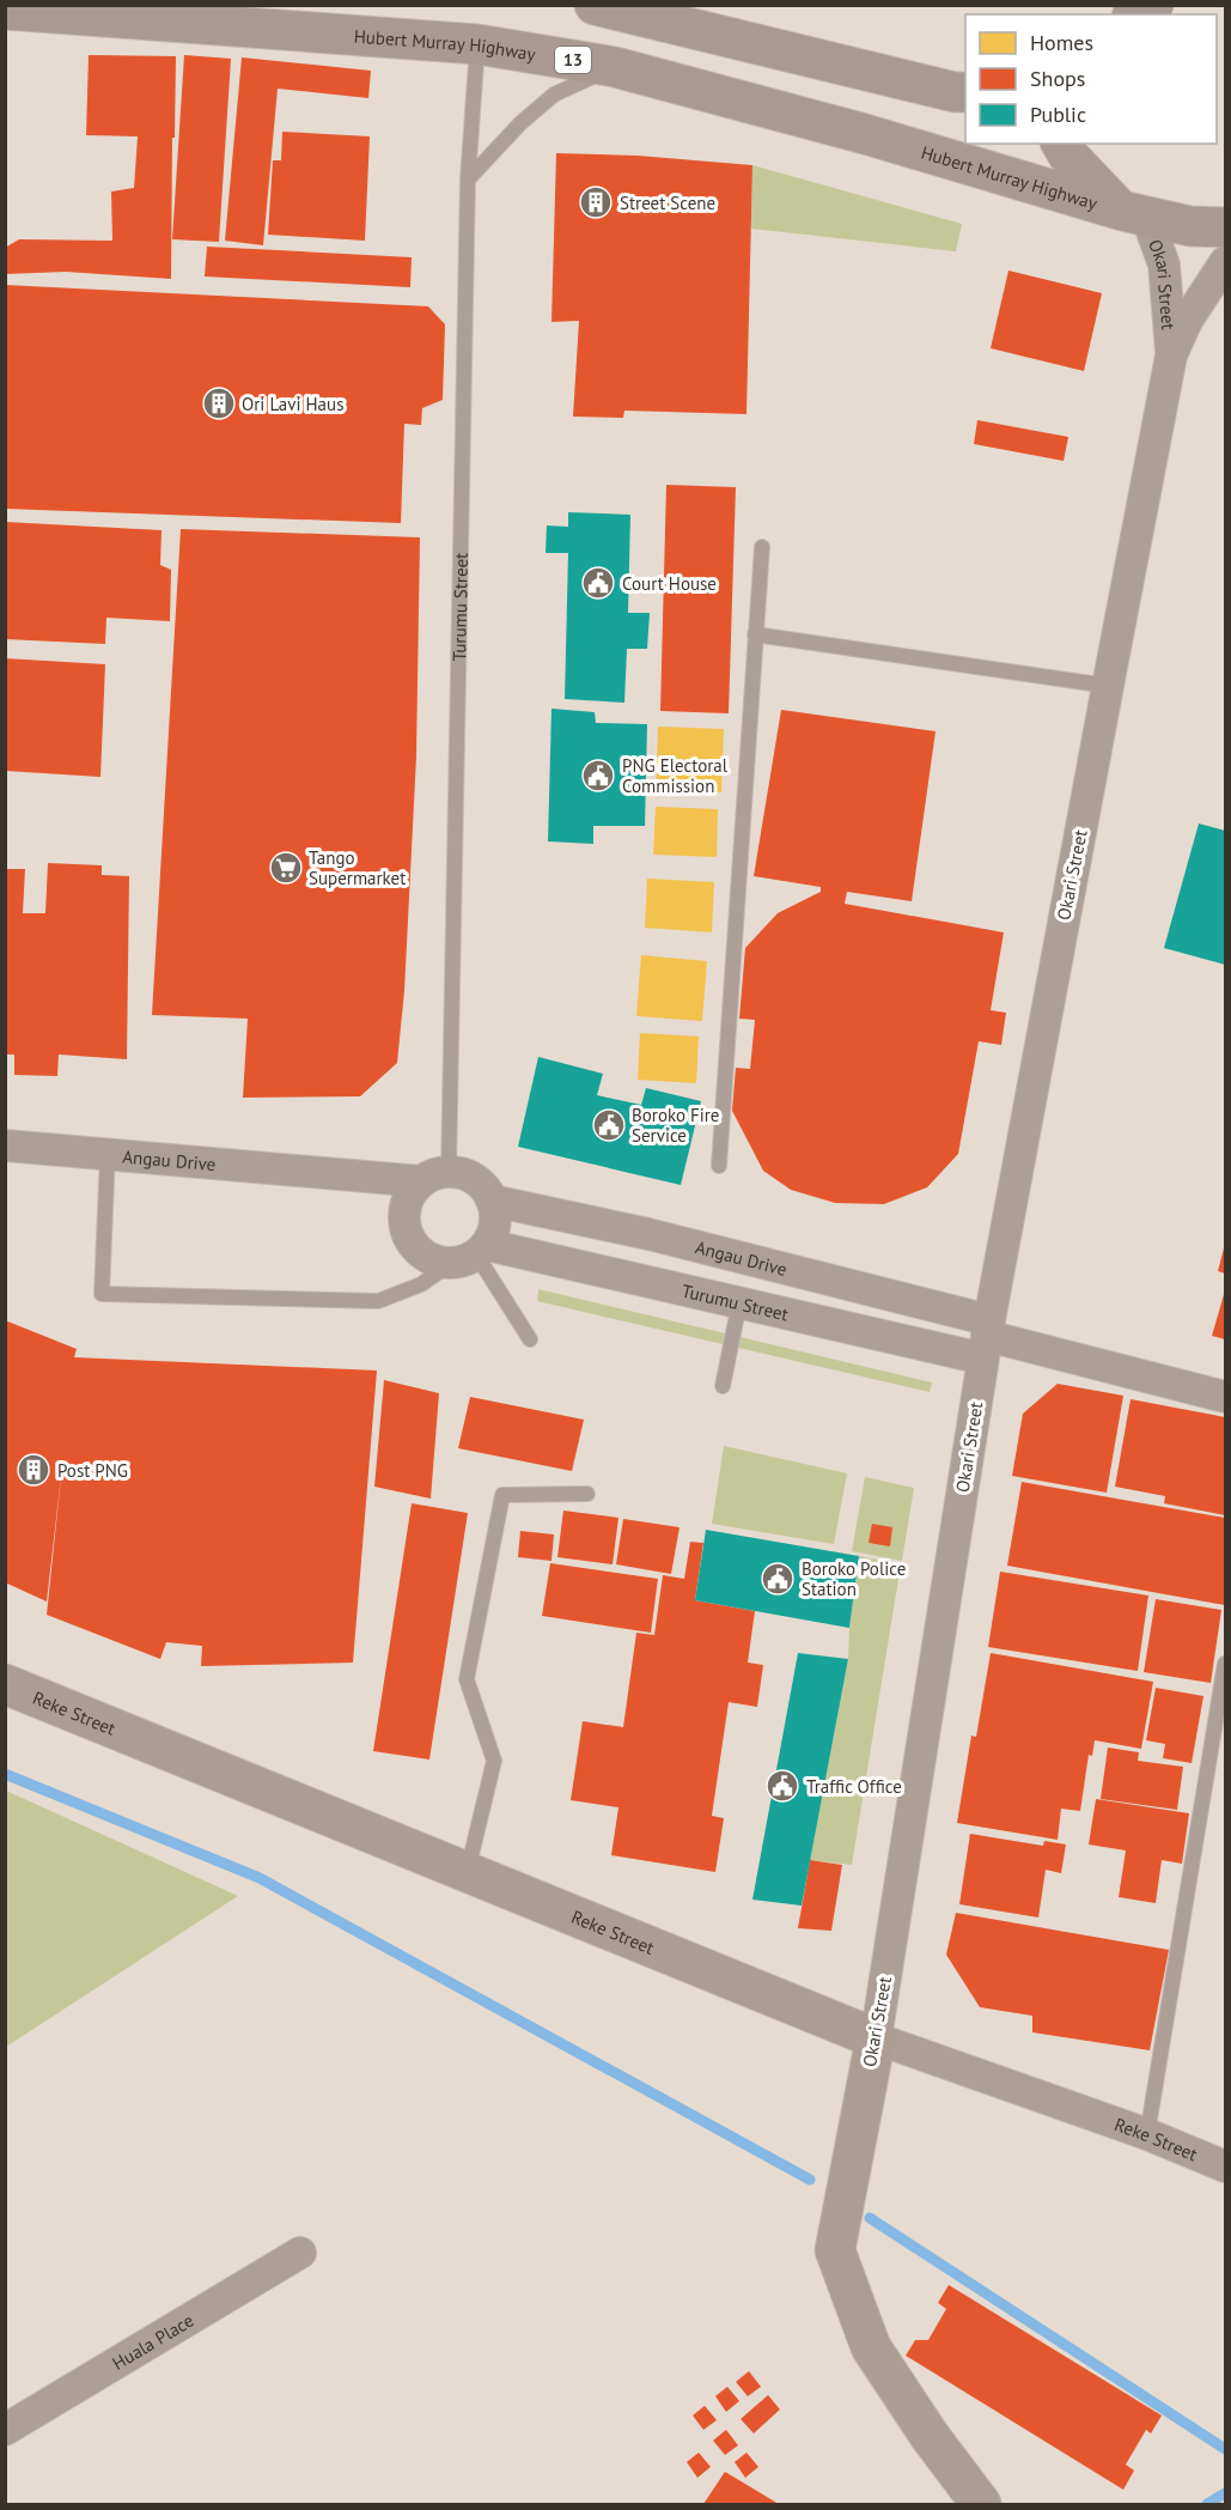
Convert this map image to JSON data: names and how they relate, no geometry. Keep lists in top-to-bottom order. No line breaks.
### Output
{"streets":{"highway":["Hubert Murray Highway","13"],"street":["Okari Street","Turumu Street","Angau Drive","Reke Street","Huala Place"]},"crossings":[["Hubert Murray Highway","13"],["Hubert Murray Highway","Okari Street"],["Hubert Murray Highway","Turumu Street"],["13","Okari Street"],["Okari Street","Turumu Street"],["Okari Street","Angau Drive"],["Okari Street","Reke Street"],["Turumu Street","Angau Drive"]],"places":{"building":["Street Scene","Ori Lavi Haus","Post PNG"],"public building":["Court House","PNG Electoral Commission","Boroko Fire Service","Boroko Police Station","Traffic Office"],"supermarket":["Tango Supermarket"]},"legend":["Homes","Shops","Public"]}
